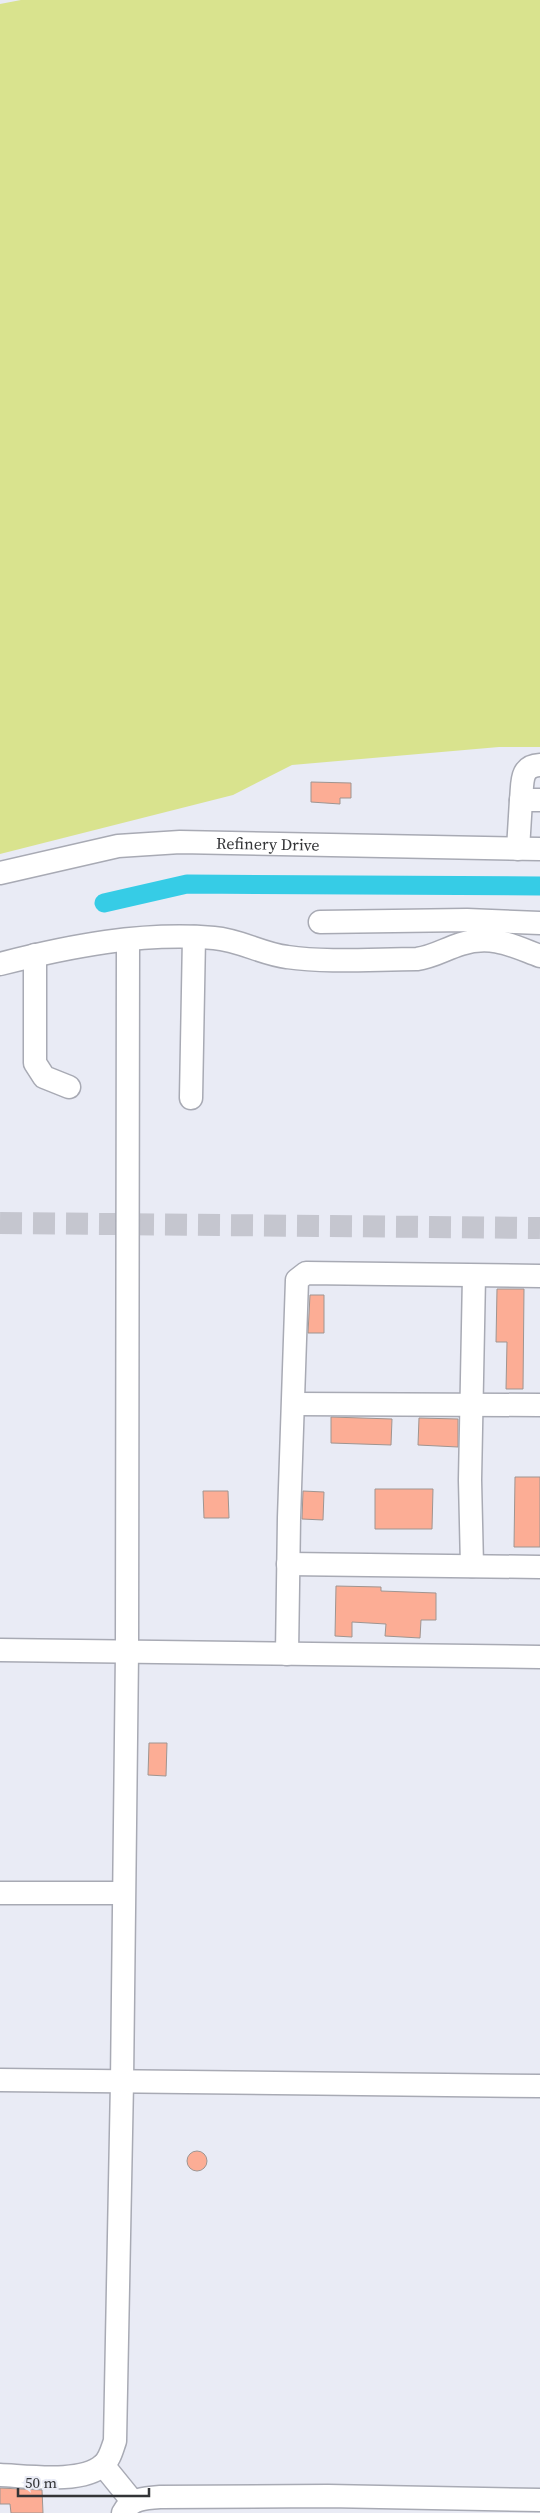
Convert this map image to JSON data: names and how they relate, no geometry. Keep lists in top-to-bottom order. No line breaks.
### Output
{"streets":{"street":["Refinery Drive"]},"scale_bar":"50 m"}
